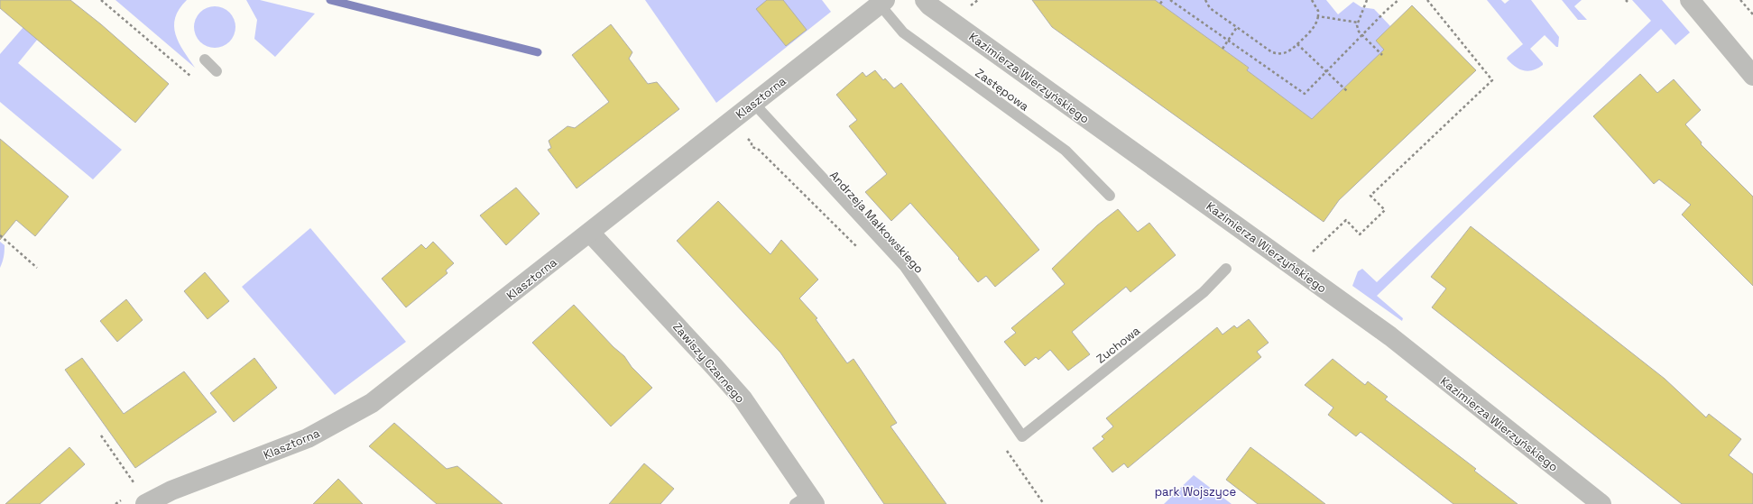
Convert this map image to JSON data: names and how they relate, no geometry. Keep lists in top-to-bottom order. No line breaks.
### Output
{"streets":{"street":["Kazimierza Wierzyńskiego","Klasztorna","Zawiszy Czarnego"],"lane":["Zastępowa","Andrzeja Małkowskiego","Zuchowa"]},"crossings":[["Zastępowa","Klasztorna"],["Klasztorna","Andrzeja Małkowskiego"],["Klasztorna","Zawiszy Czarnego"],["Andrzeja Małkowskiego","Zuchowa"]],"parks":["park Wojszyce"]}
